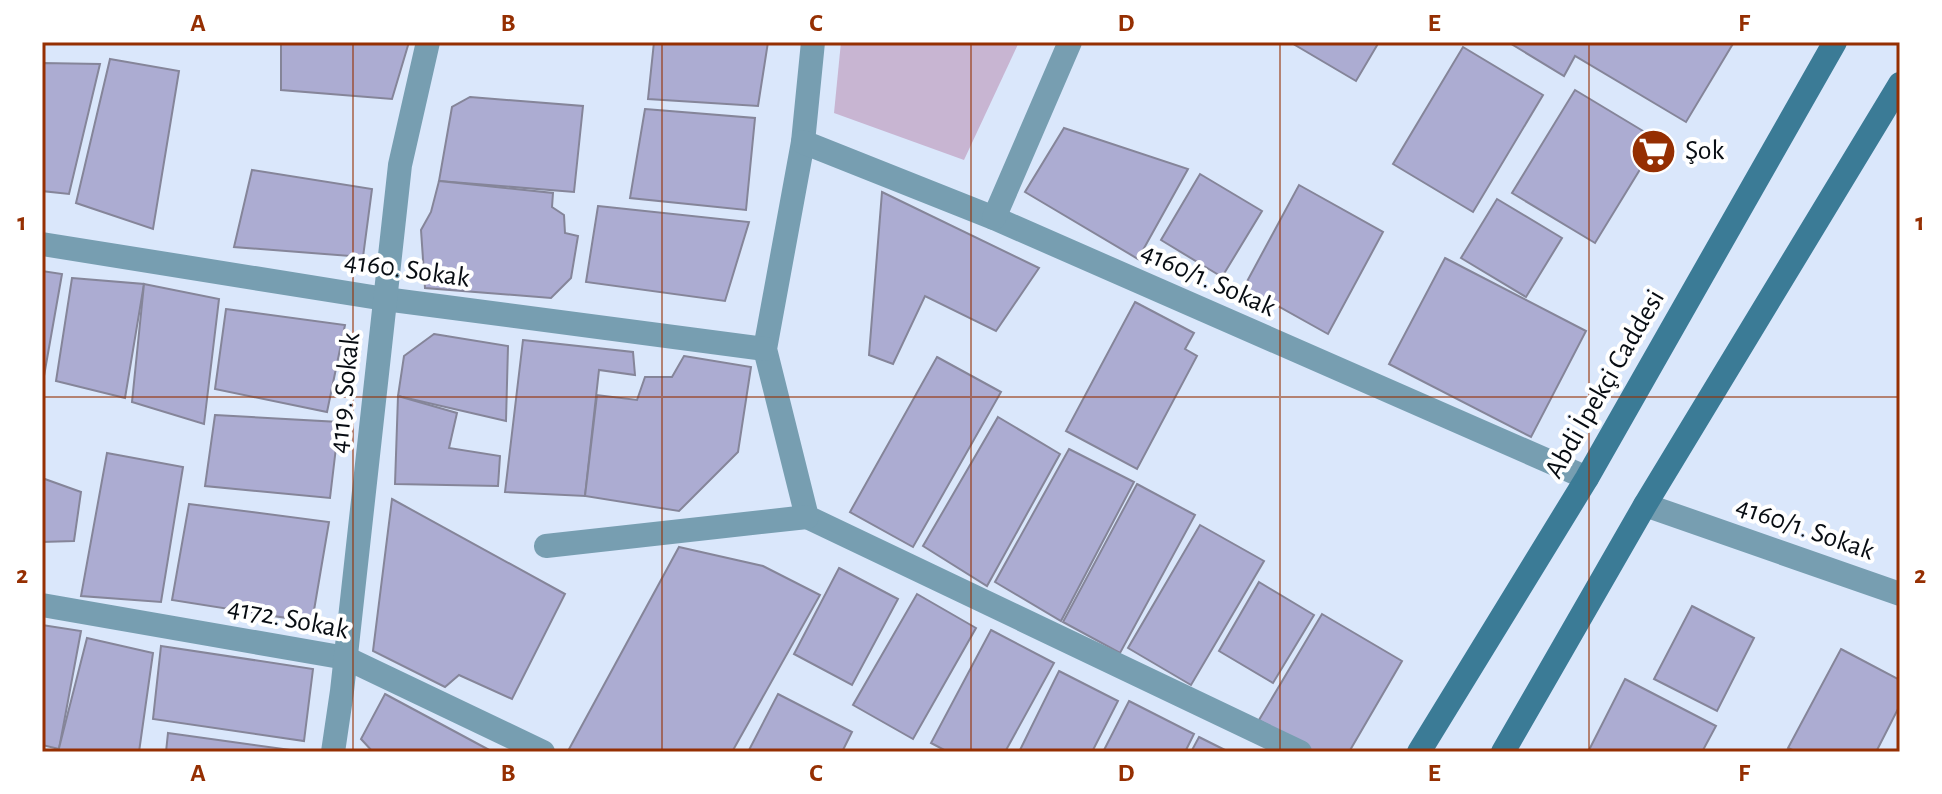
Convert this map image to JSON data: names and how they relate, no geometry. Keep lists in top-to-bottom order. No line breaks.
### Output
{"streets":{"main road":["Abdi İpekçi Caddesi"],"street":["4160. Sokak","4160/1. Sokak","4119. Sokak","4172. Sokak"]},"crossings":[["4160. Sokak","4119. Sokak"],["4160/1. Sokak","Abdi İpekçi Caddesi"],["4119. Sokak","4172. Sokak"]],"places":{"supermarket":["Şok"]},"grid":{"columns":["A","B","C","D","E","F"],"rows":["1","2"]}}
